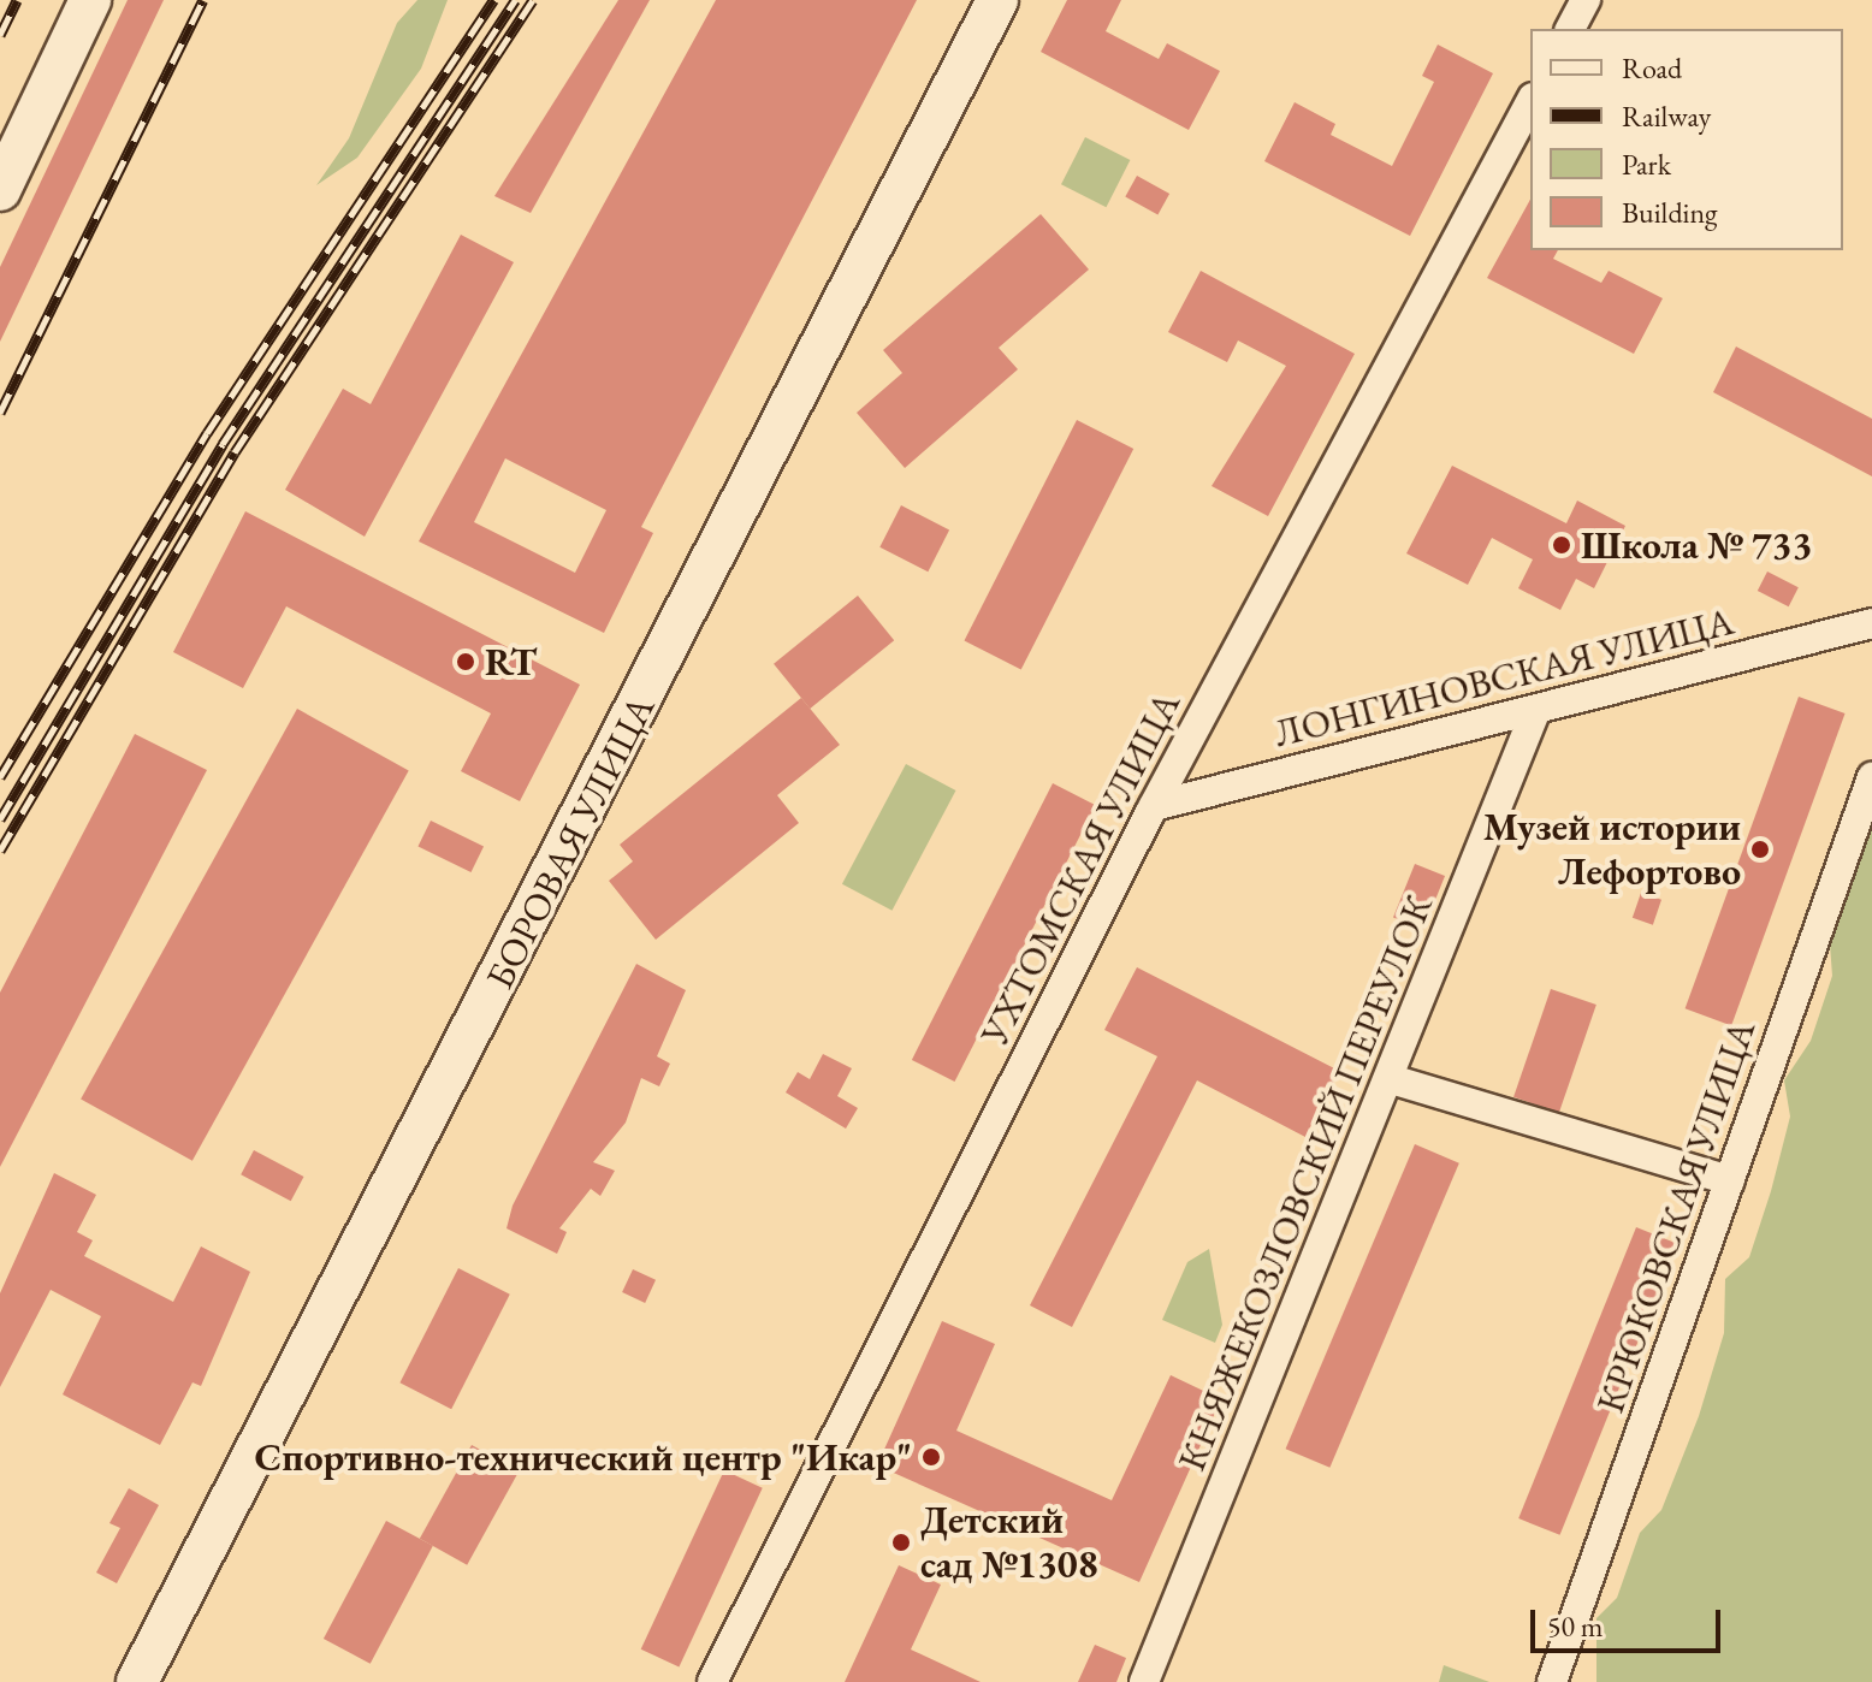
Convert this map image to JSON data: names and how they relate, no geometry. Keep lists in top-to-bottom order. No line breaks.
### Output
{"streets":{"street":["ЛОНГИНОВСКАЯ УЛИЦА","БОРОВАЯ УЛИЦА","УХТОМСКАЯ УЛИЦА","КНЯЖЕКОЗЛОВСКИЙ ПЕРЕУЛОК","КРЮКОВСКАЯ УЛИЦА"]},"crossings":[["ЛОНГИНОВСКАЯ УЛИЦА","УХТОМСКАЯ УЛИЦА"],["ЛОНГИНОВСКАЯ УЛИЦА","КНЯЖЕКОЗЛОВСКИЙ ПЕРЕУЛОК"]],"places":["Школа № 733","RT","Музей истории Лефортово","Спортивно-технический центр \"Икар\"","Детский сад №1308"],"legend":["Road","Railway","Park","Building"],"scale_bar":"50 m"}
